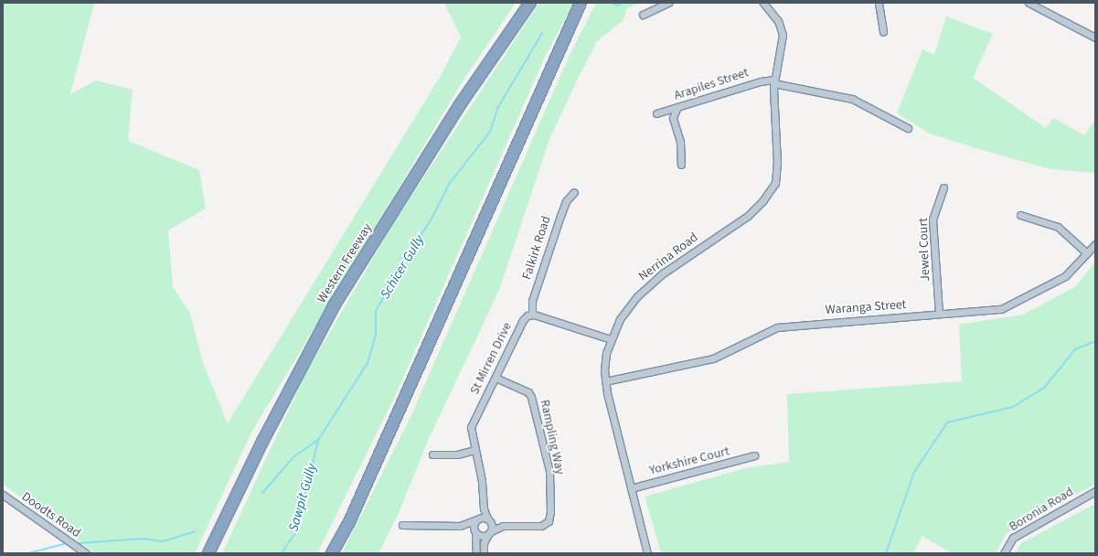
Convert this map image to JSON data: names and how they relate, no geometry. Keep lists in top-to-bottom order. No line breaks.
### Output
{"streets":{"highway":["Western Freeway"],"street":["Arapiles Street","Falkirk Road","Jewel Court","Nerrina Road","Waranga Street","St Mirren Drive","Rampling Way","Yorkshire Court","Boronia Road","Doodts Road"]},"crossings":[["Arapiles Street","Nerrina Road"],["Falkirk Road","St Mirren Drive"],["Jewel Court","Waranga Street"],["Nerrina Road","Waranga Street"],["Nerrina Road","Yorkshire Court"],["St Mirren Drive","Rampling Way"]],"water":["Schicer Gully","Sawpit Gully"]}
